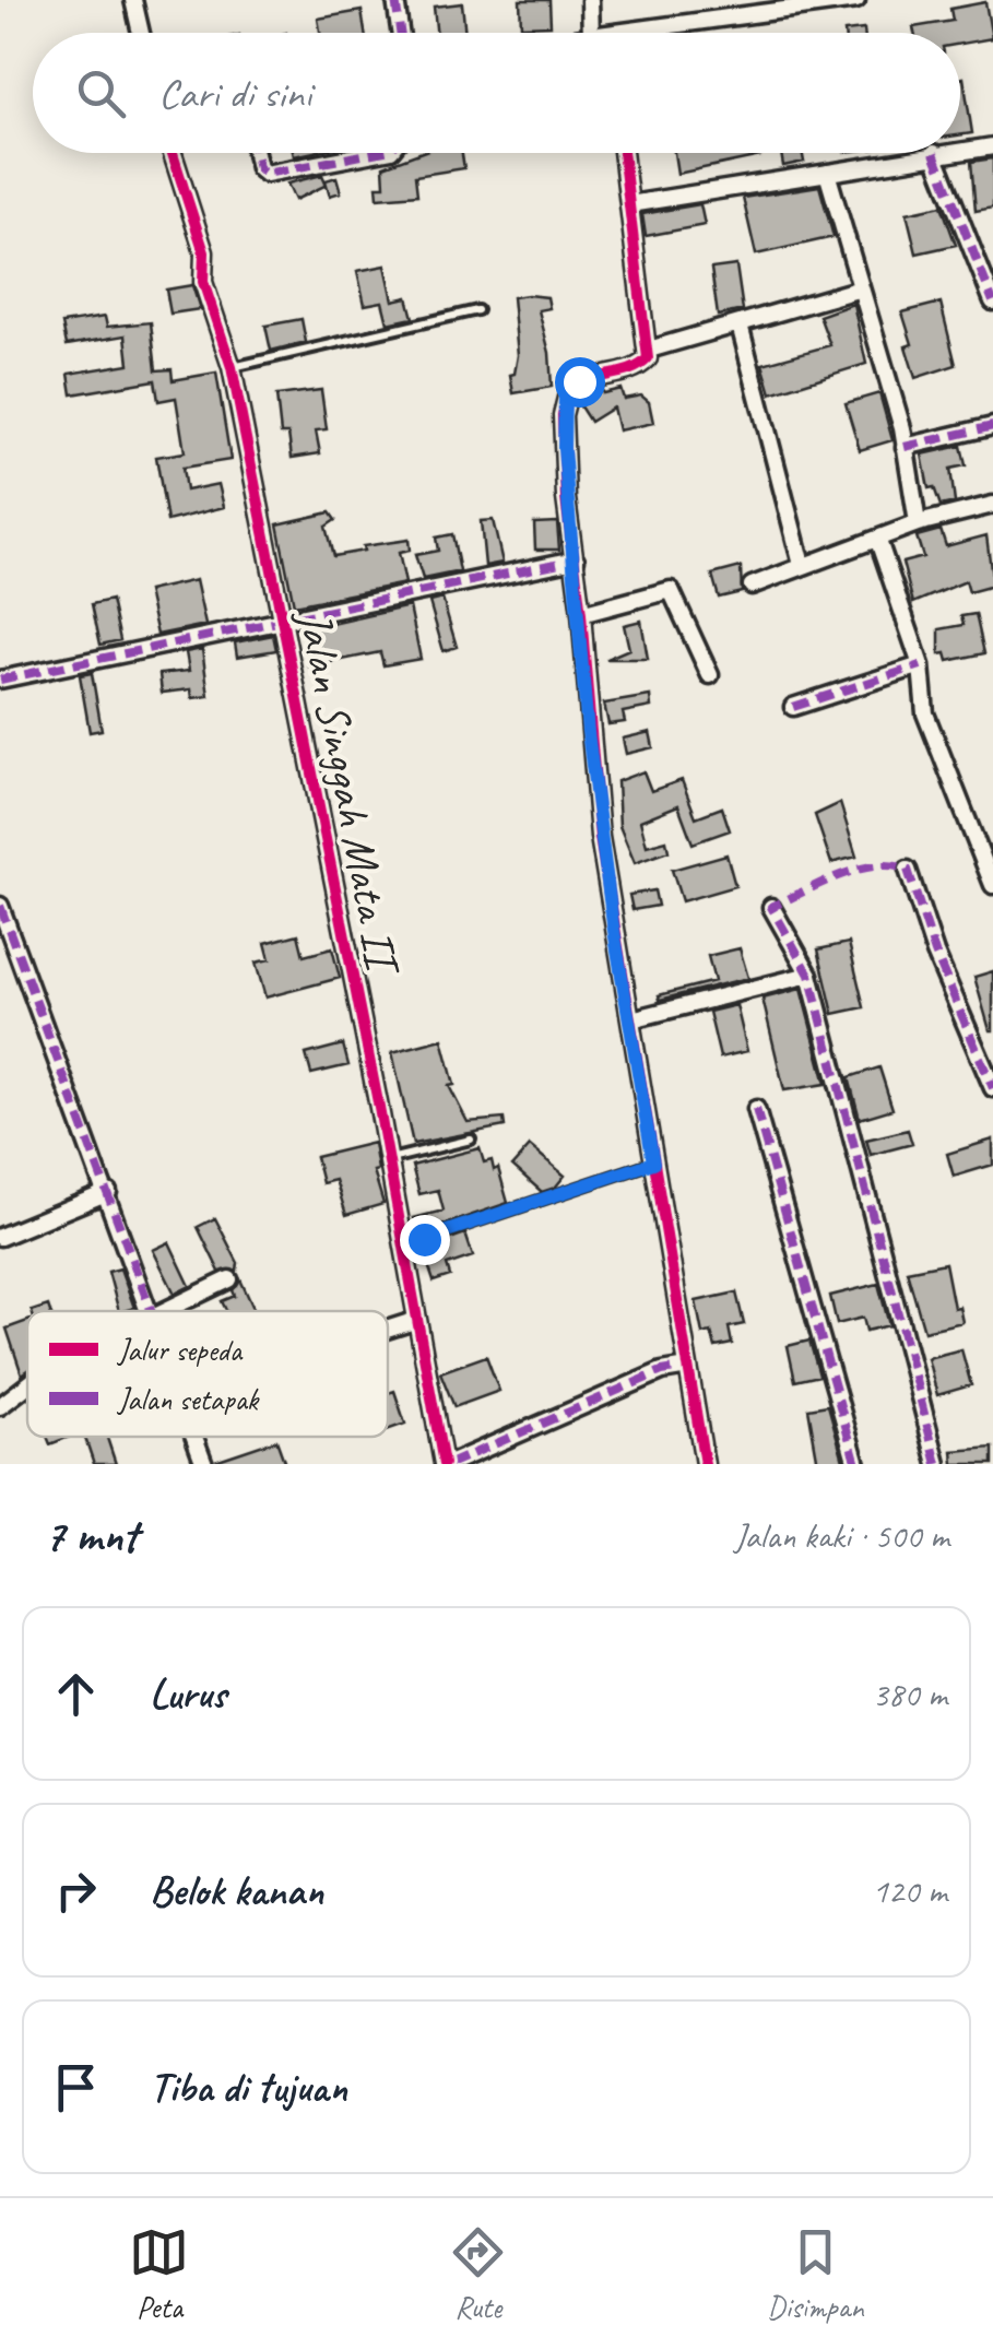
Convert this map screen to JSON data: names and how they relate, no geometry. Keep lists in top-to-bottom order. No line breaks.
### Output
{"streets":{"street":["Jalan Singgah Mata II"]},"legend":["Jalur sepeda","Jalan setapak"],"page":{"search":"Cari di sini","heading":["7 mnt","Jalan kaki · 500 m"],"list":[["Lurus","380 m"],["Belok kanan","120 m"],"Tiba di tujuan"],"nav":["Peta","Rute","Disimpan"]}}
